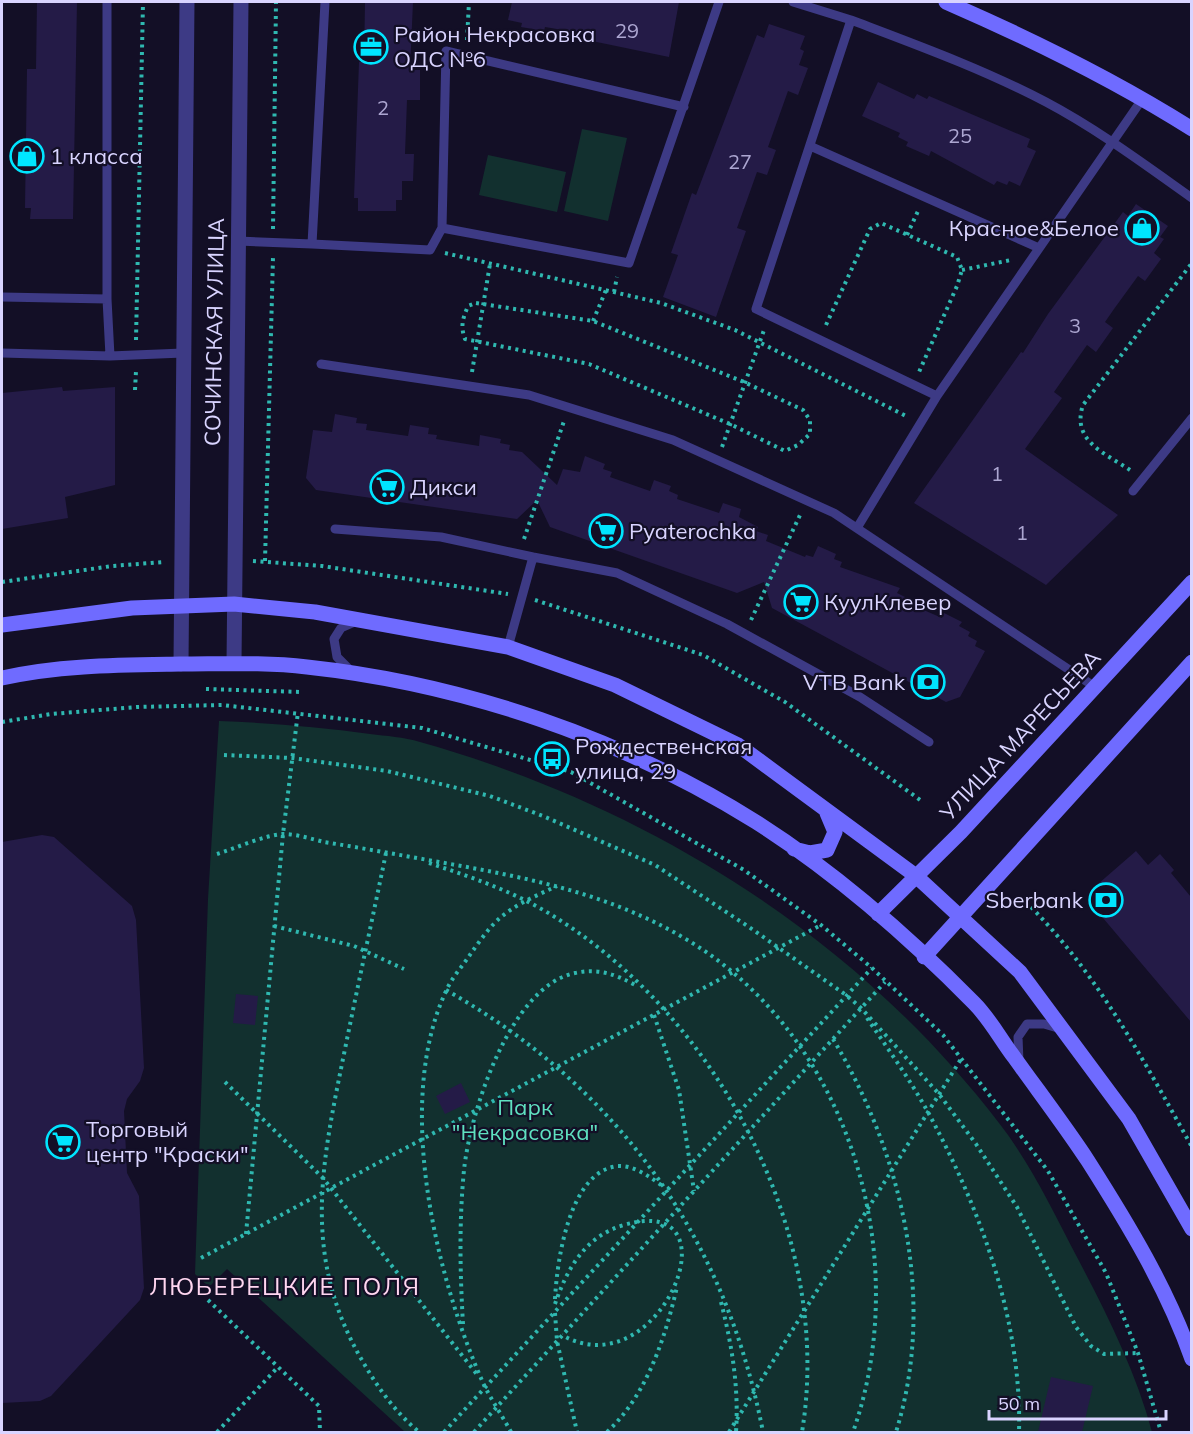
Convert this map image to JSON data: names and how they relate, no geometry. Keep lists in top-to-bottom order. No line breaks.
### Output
{"streets":{"street":["СОЧИНСКАЯ УЛИЦА","УЛИЦА МАРЕСЬЕВА"]},"districts":["ЛЮБЕРЕЦКИЕ ПОЛЯ"],"parks":["Парк \"Некрасовка\""],"places":{"office":["Район Некрасовка ОДС №6"],"shop":["1 класса","Красное&Белое"],"supermarket":["Дикси","Pyaterochka","КуулКлевер","Торговый центр \"Краски\""],"bank":["VTB Bank","Sberbank"],"bus stop":["Рождественская улица, 29"]},"house_numbers":["29","2","25","27","3","1","1"],"scale_bar":"50 m"}
